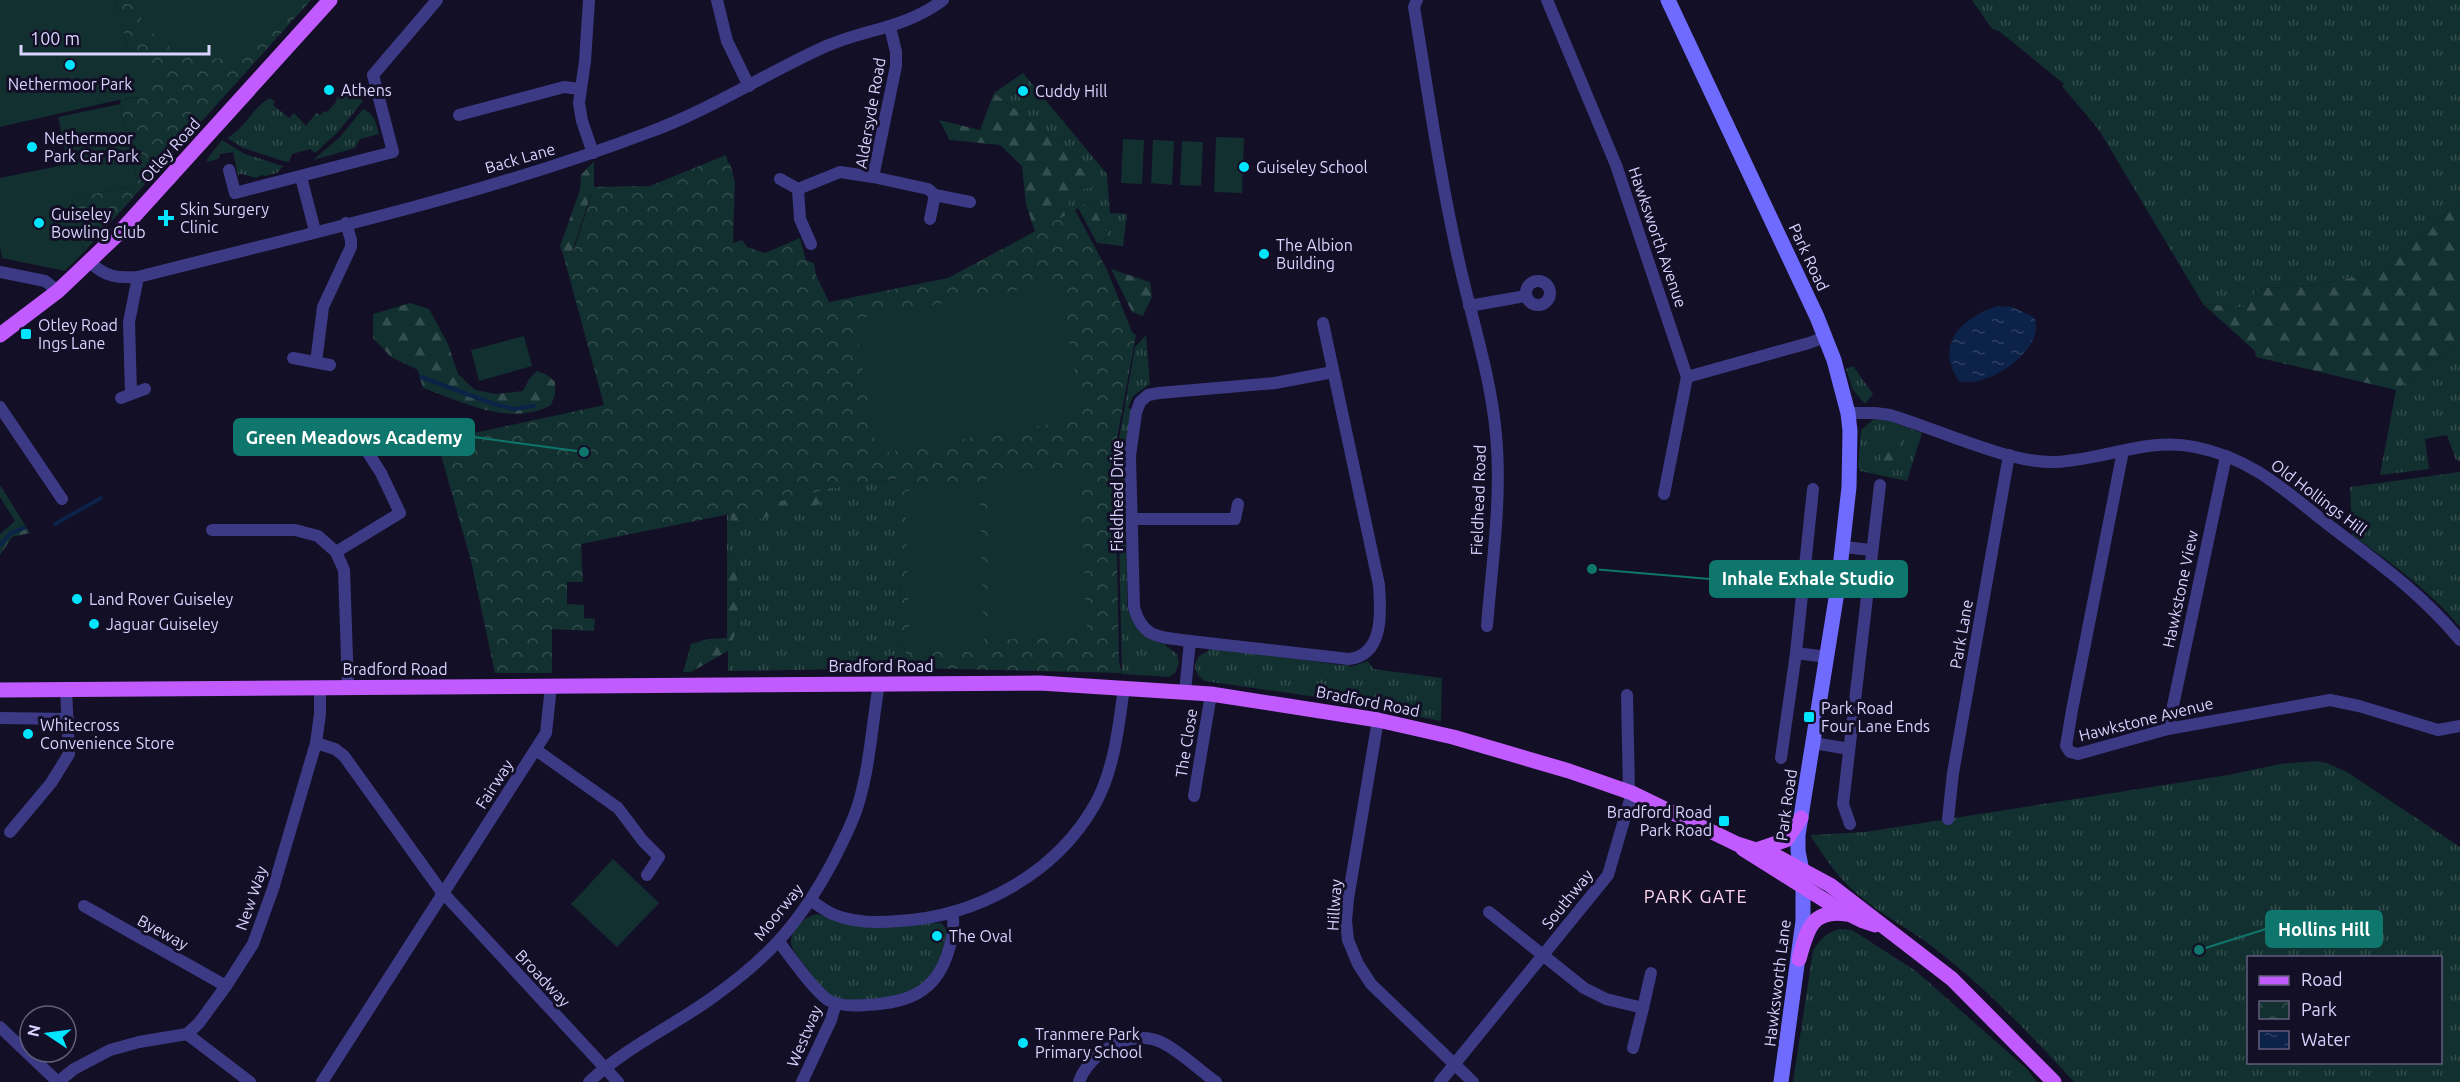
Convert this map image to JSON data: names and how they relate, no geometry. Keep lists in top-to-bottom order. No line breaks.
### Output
{"streets":{"main road":["Otley Road","Park Road","Bradford Road","Hawksworth Lane"],"street":["Aldersyde Road","Back Lane","Hawksworth Avenue","Fieldhead Drive","Old Hollings Hill","Fieldhead Road","Hawkstone View","Park Lane","Hawkstone Avenue","The Close","Fairway","New Way","Southway","Hillway","Moorway","Byeway","Broadway","Westway"]},"crossings":[["Aldersyde Road","Back Lane"],["Otley Road","Back Lane"],["Park Road","Old Hollings Hill"],["Park Road","Bradford Road"],["Old Hollings Hill","Hawkstone View"],["Old Hollings Hill","Park Lane"],["Old Hollings Hill","Hawkstone Avenue"],["Hawkstone View","Hawkstone Avenue"],["Bradford Road","The Close"],["Bradford Road","Fairway"],["Bradford Road","New Way"],["Bradford Road","Southway"],["Bradford Road","Hillway"],["Bradford Road","Moorway"],["Bradford Road","Hawksworth Lane"],["Fairway","Broadway"],["New Way","Byeway"],["New Way","Broadway"],["Southway","Hillway"],["Moorway","Broadway"]],"districts":["PARK GATE"],"places":{"other":["Nethermoor Park","Athens","Cuddy Hill","Nethermoor Park Car Park","Guiseley School","Guiseley Bowling Club","The Albion Building","Green Meadows Academy","Inhale Exhale Studio","Land Rover Guiseley","Jaguar Guiseley","Whitecross Convenience Store","The Oval","Hollins Hill","Tranmere Park Primary School"],"health":["Skin Surgery Clinic"],"transit":["Otley Road Ings Lane","Park Road Four Lane Ends","Bradford Road Park Road"]},"legend":["Road","Park","Water"],"scale_bar":"100 m","north":"left"}
